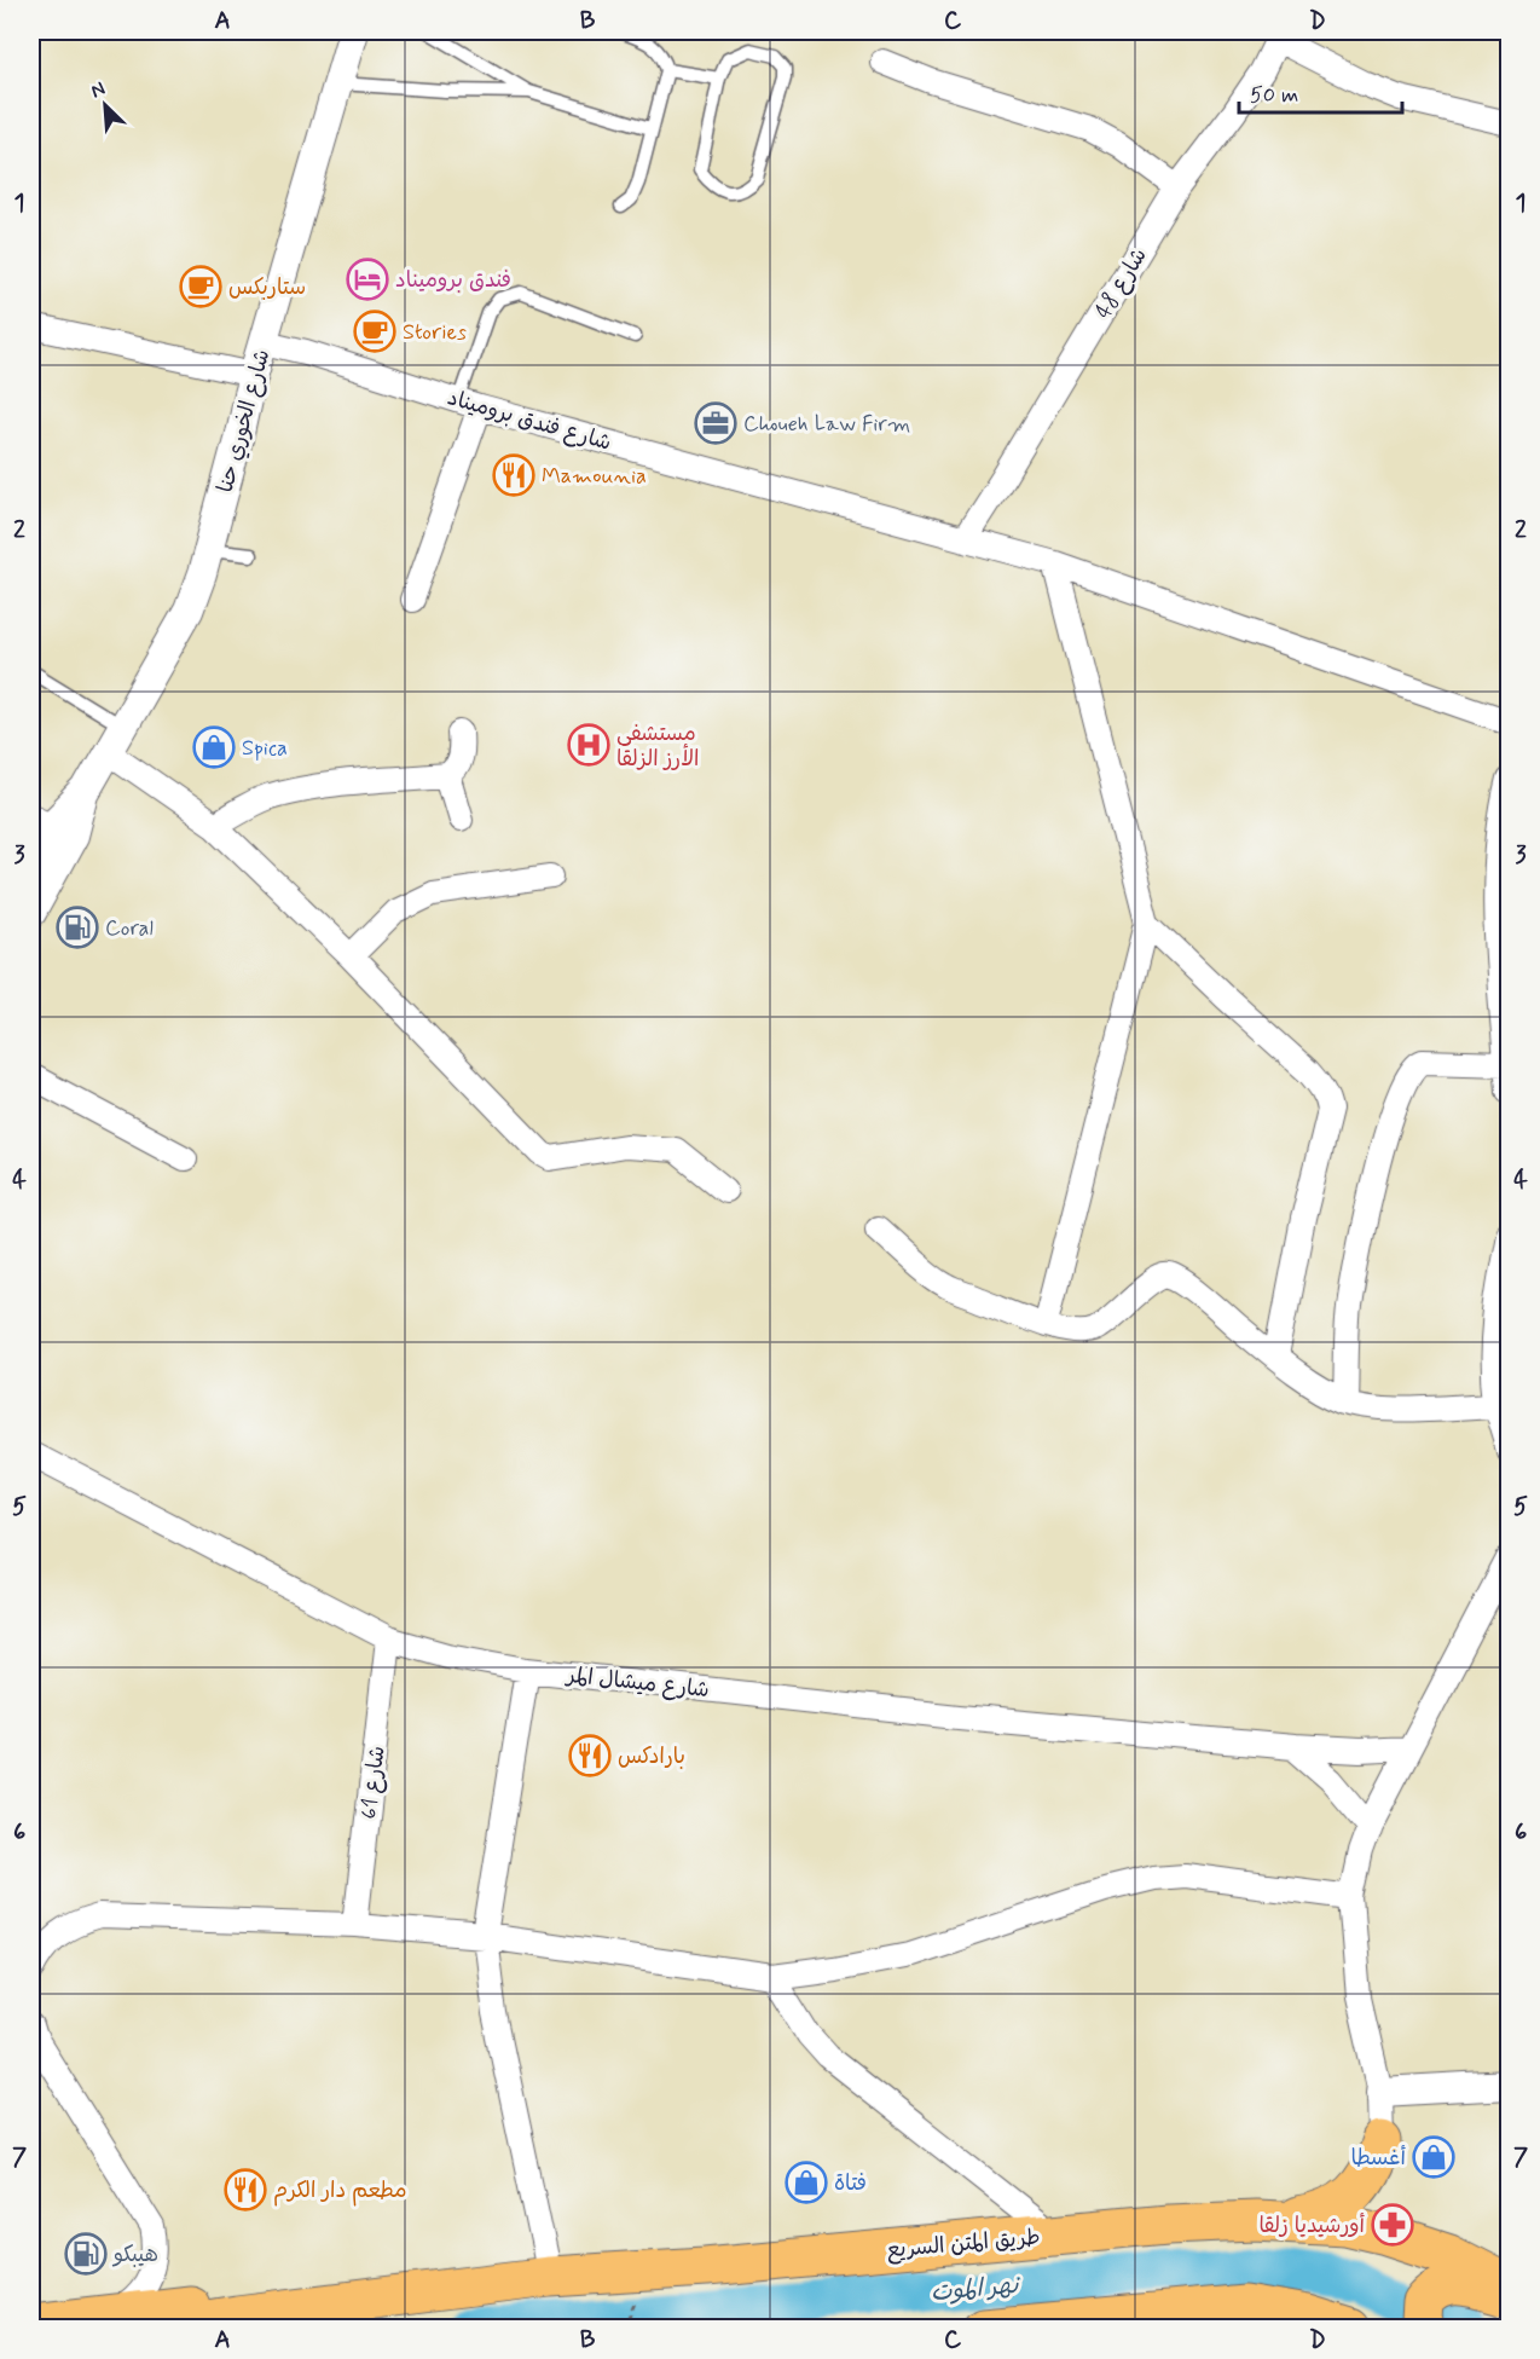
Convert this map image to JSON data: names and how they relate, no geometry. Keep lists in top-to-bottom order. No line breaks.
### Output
{"streets":{"highway":["طريق المتن السريع"],"street":["شارع 48","شارع فندق بروميناد","شارع الخوري حنا","شارع ميشال المر","شارع 61"]},"crossings":[["شارع 48","شارع فندق بروميناد"],["شارع فندق بروميناد","شارع الخوري حنا"],["شارع ميشال المر","شارع 61"]],"water":["نهر الموت"],"places":{"hotel":["فندق بروميناد"],"cafe":["ستاربكس","Stories"],"office":["Choueh Law Firm"],"restaurant":["Mamounia","بارادكس","مطعم دار الكرم"],"hospital":["مستشفى الأرز الزلقا"],"shop":["Spica","أغسطا","فتاة"],"fuel station":["Coral","هيبكو"],"pharmacy":["أورشيديا زلقا"]},"scale_bar":"50 m","north":"top left","grid":{"columns":["A","B","C","D"],"rows":["1","2","3","4","5","6","7"]}}
